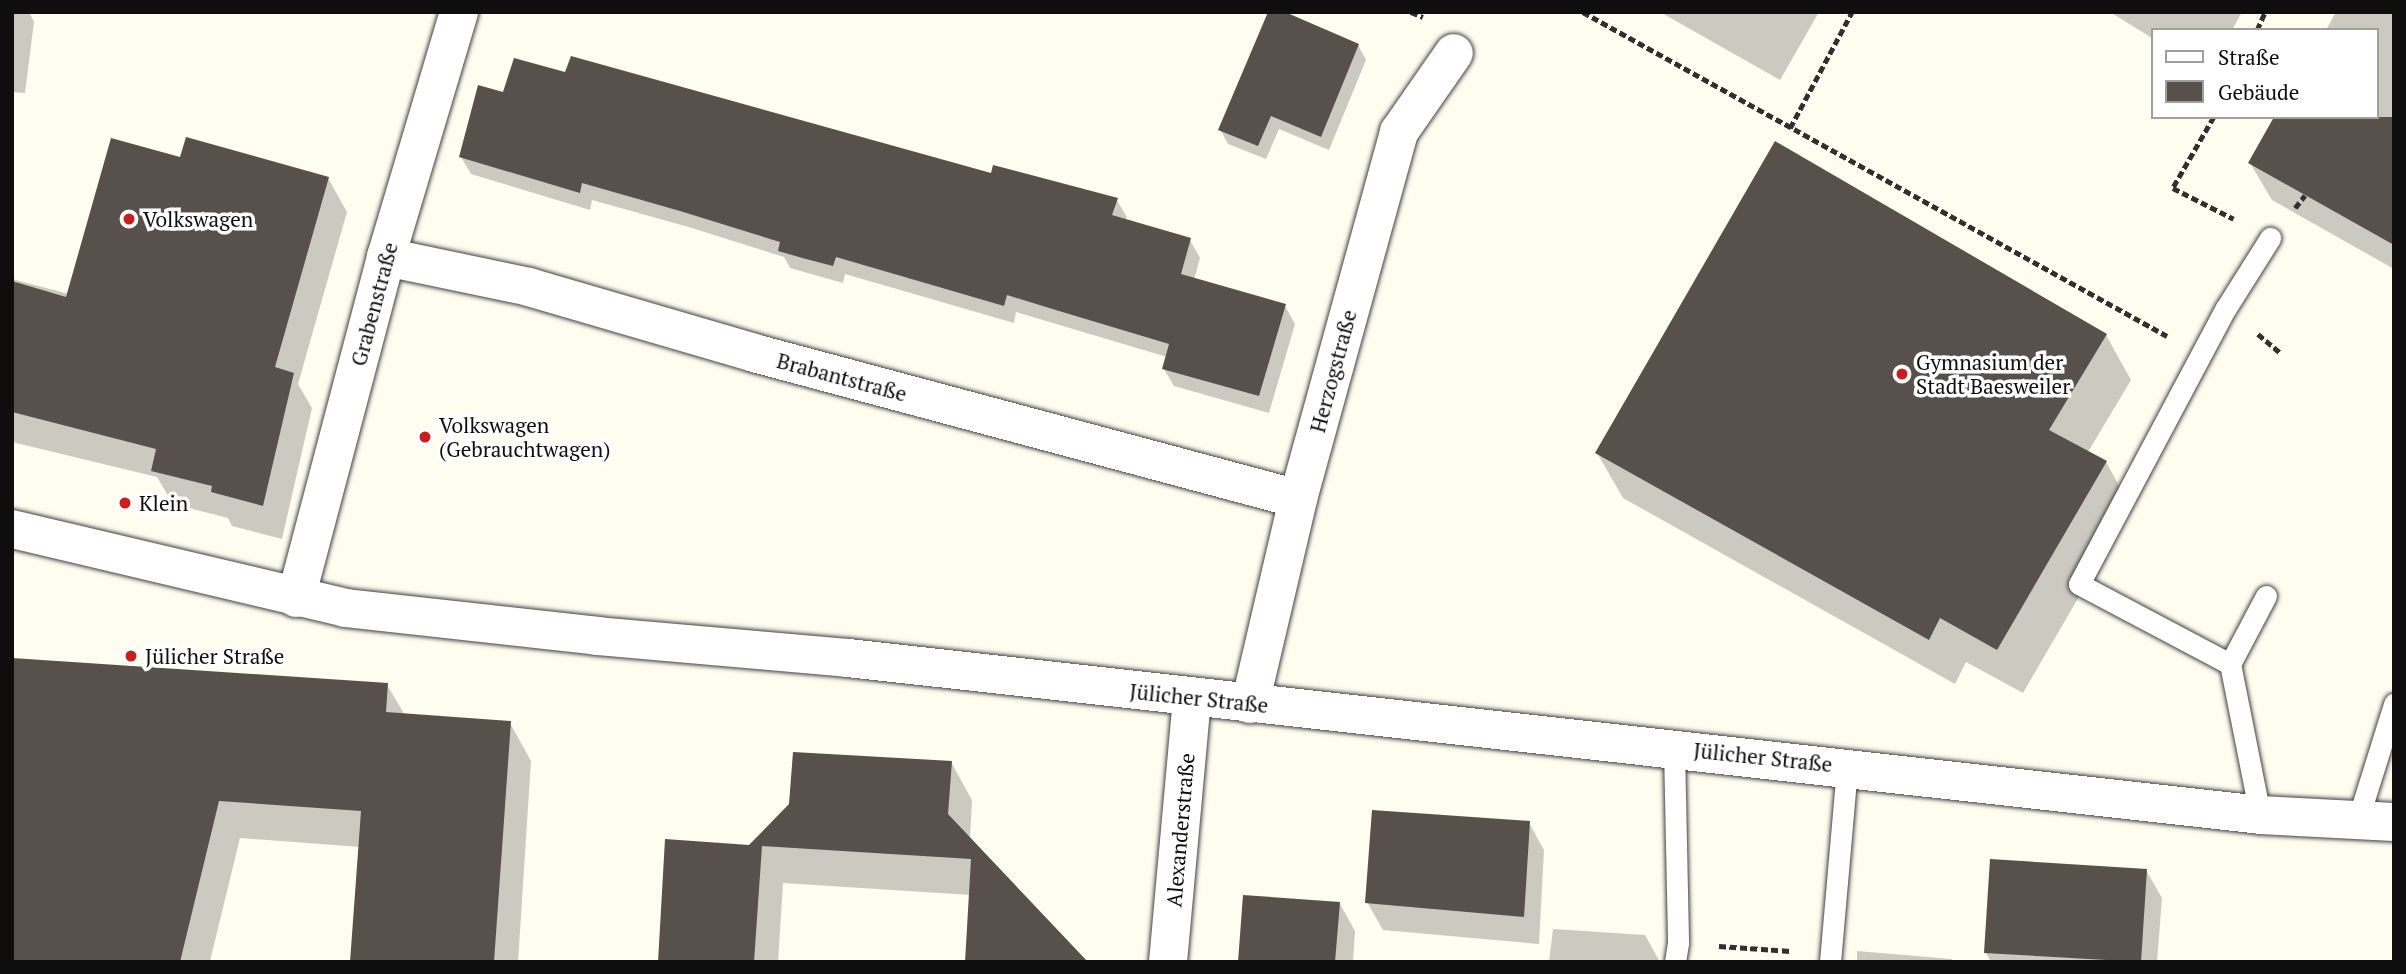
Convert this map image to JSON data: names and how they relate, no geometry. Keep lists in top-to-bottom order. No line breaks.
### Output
{"streets":{"street":["Grabenstraße","Herzogstraße","Brabantstraße","Jülicher Straße","Alexanderstraße"]},"crossings":[["Grabenstraße","Brabantstraße"],["Grabenstraße","Jülicher Straße"],["Herzogstraße","Brabantstraße"],["Herzogstraße","Jülicher Straße"],["Jülicher Straße","Alexanderstraße"]],"places":["Volkswagen","Gymnasium der Stadt Baesweiler","Volkswagen (Gebrauchtwagen)","Klein","Jülicher Straße"],"legend":["Straße","Gebäude"]}
